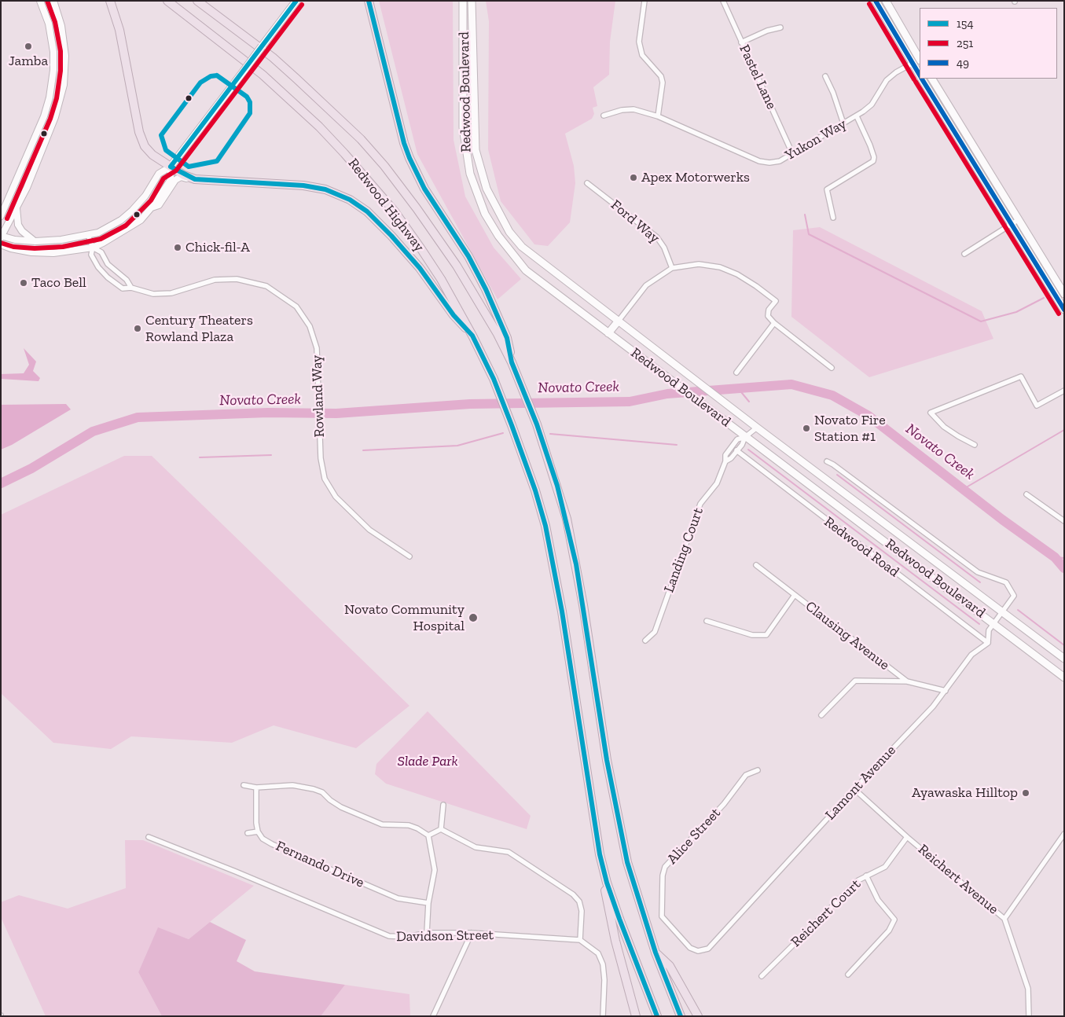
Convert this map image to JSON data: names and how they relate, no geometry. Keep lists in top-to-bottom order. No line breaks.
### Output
{"streets":{"highway":["Redwood Highway"],"main road":["Redwood Boulevard"],"street":["Pastel Lane","Yukon Way","Ford Way","Rowland Way","Redwood Road","Landing Court","Clausing Avenue","Lamont Avenue","Alice Street","Fernando Drive","Reichert Avenue","Reichert Court","Davidson Street"]},"crossings":[["Pastel Lane","Yukon Way"],["Redwood Boulevard","Landing Court"],["Redwood Road","Landing Court"],["Redwood Road","Lamont Avenue"],["Clausing Avenue","Lamont Avenue"],["Lamont Avenue","Alice Street"],["Lamont Avenue","Reichert Avenue"],["Reichert Avenue","Reichert Court"]],"water":["Novato Creek"],"parks":["Slade Park"],"places":["Jamba","Apex Motorwerks","Chick-fil-A","Taco Bell","Century Theaters Rowland Plaza","Novato Fire Station #1","Novato Community Hospital","Ayawaska Hilltop"],"lines":["transit line 154","transit line 251","transit line 49"],"legend":["154","251","49"]}
